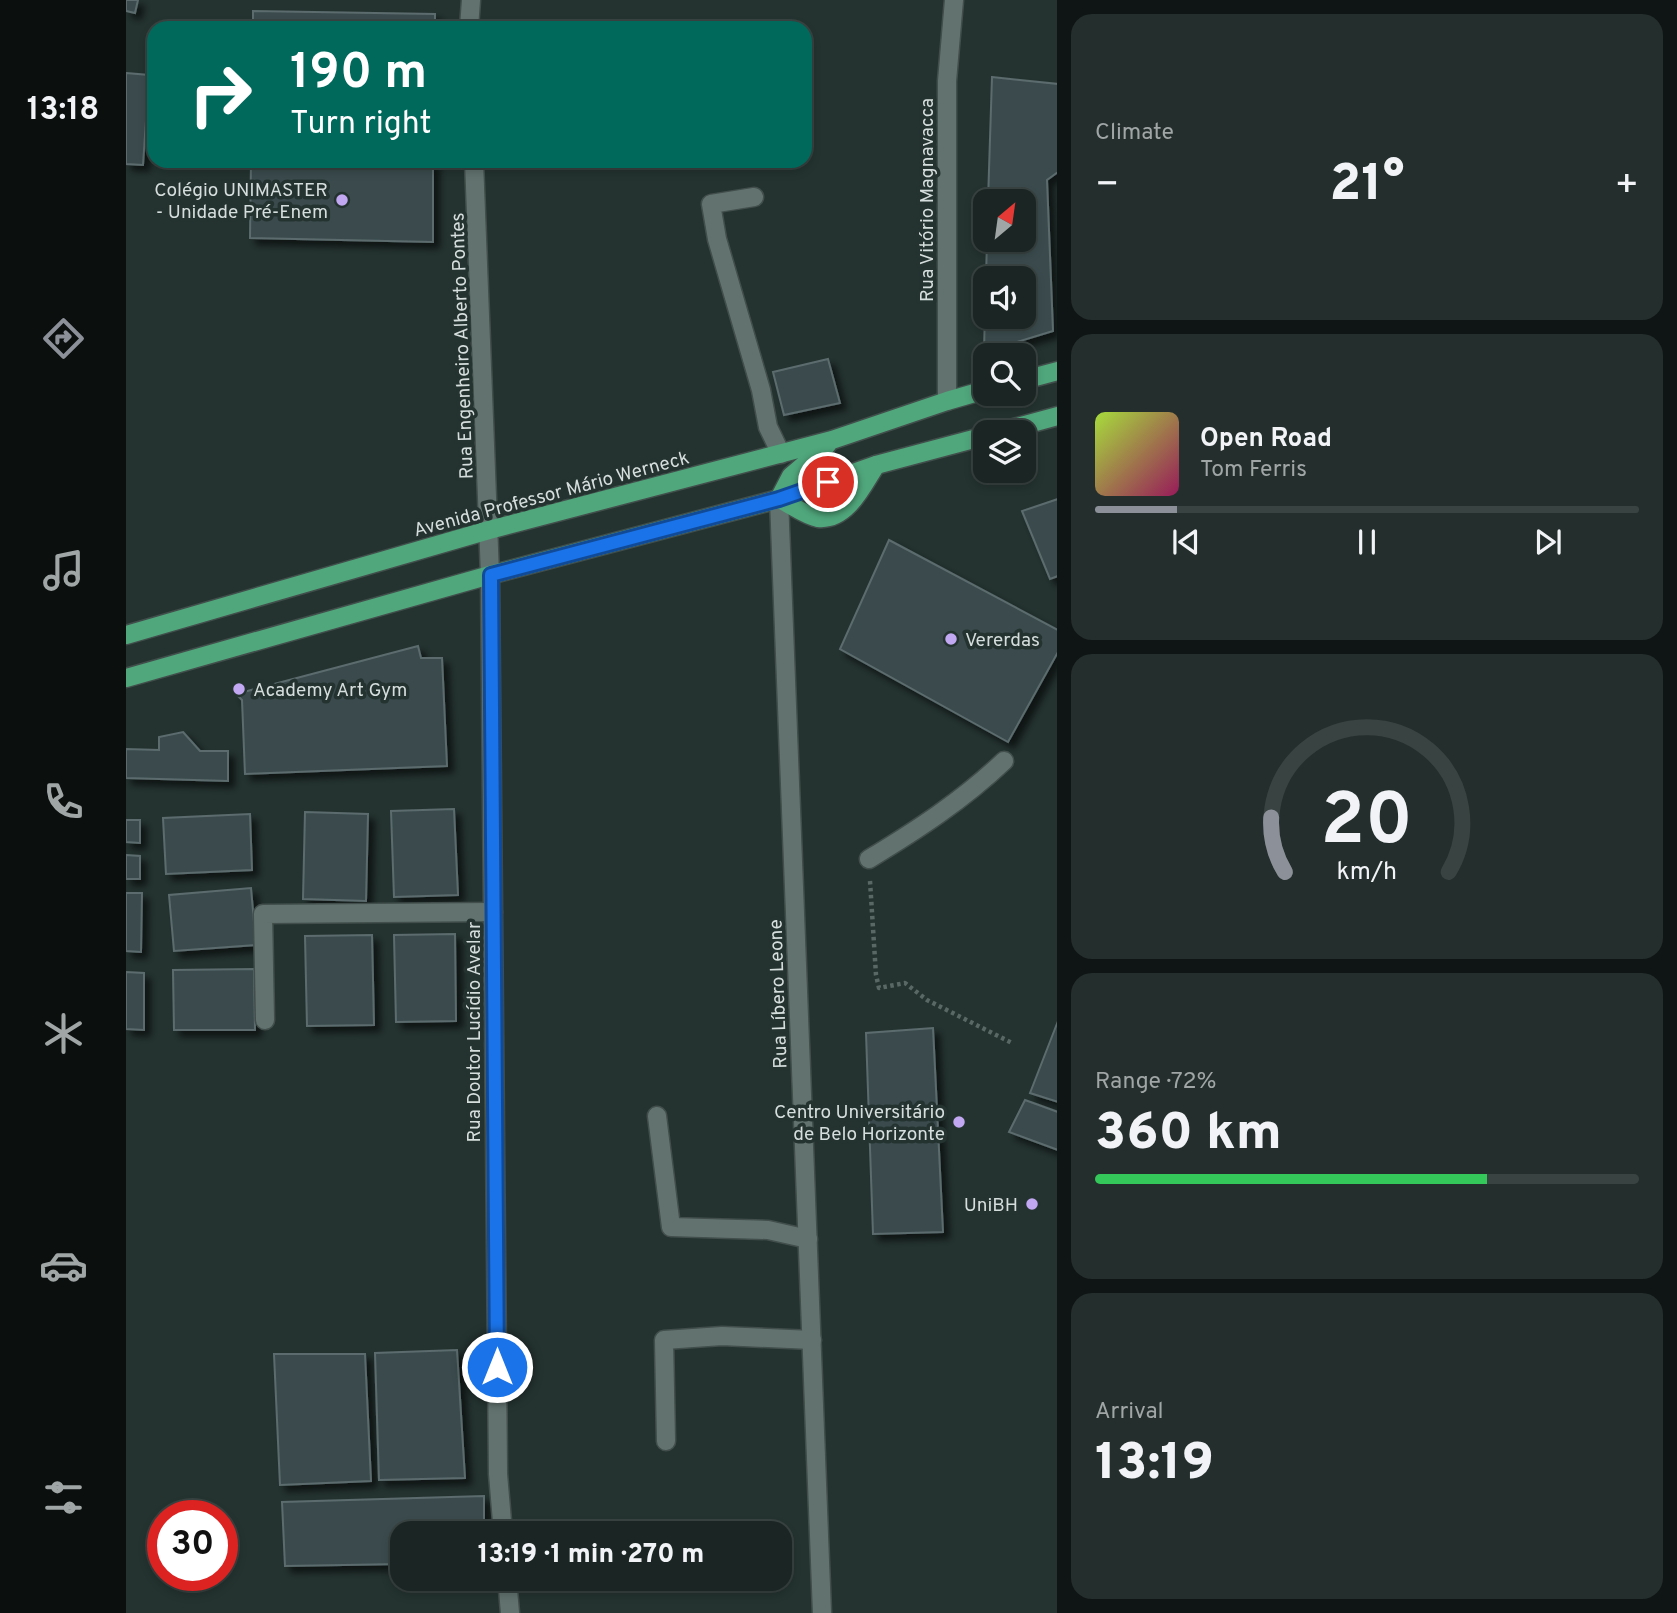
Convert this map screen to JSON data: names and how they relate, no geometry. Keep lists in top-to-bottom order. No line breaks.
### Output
{"streets":{"main road":["Avenida Professor Mário Werneck"],"street":["Rua Vitório Magnavacca","Rua Engenheiro Alberto Pontes","Rua Líbero Leone","Rua Doutor Lucídio Avelar"]},"crossings":[["Rua Vitório Magnavacca","Avenida Professor Mário Werneck"],["Rua Engenheiro Alberto Pontes","Avenida Professor Mário Werneck"],["Rua Engenheiro Alberto Pontes","Rua Doutor Lucídio Avelar"],["Avenida Professor Mário Werneck","Rua Doutor Lucídio Avelar"]],"places":["Colégio UNIMASTER - Unidade Pré-Enem","Vererdas","Academy Art Gym","Centro Universitário de Belo Horizonte","UniBH"],"north":"top right","page":{"tabs":"13:18","tile":["Climate",["Range · 72%","360 km"],["Arrival","13:19"]],"turn":["190 m","Turn right"],"heat":["−","21°","+"],"song":["Open Road","Tom Ferris"],"limit":"30","trip":"13:19 · 1 min · 270 m","gauge":["20","km/h"]}}
